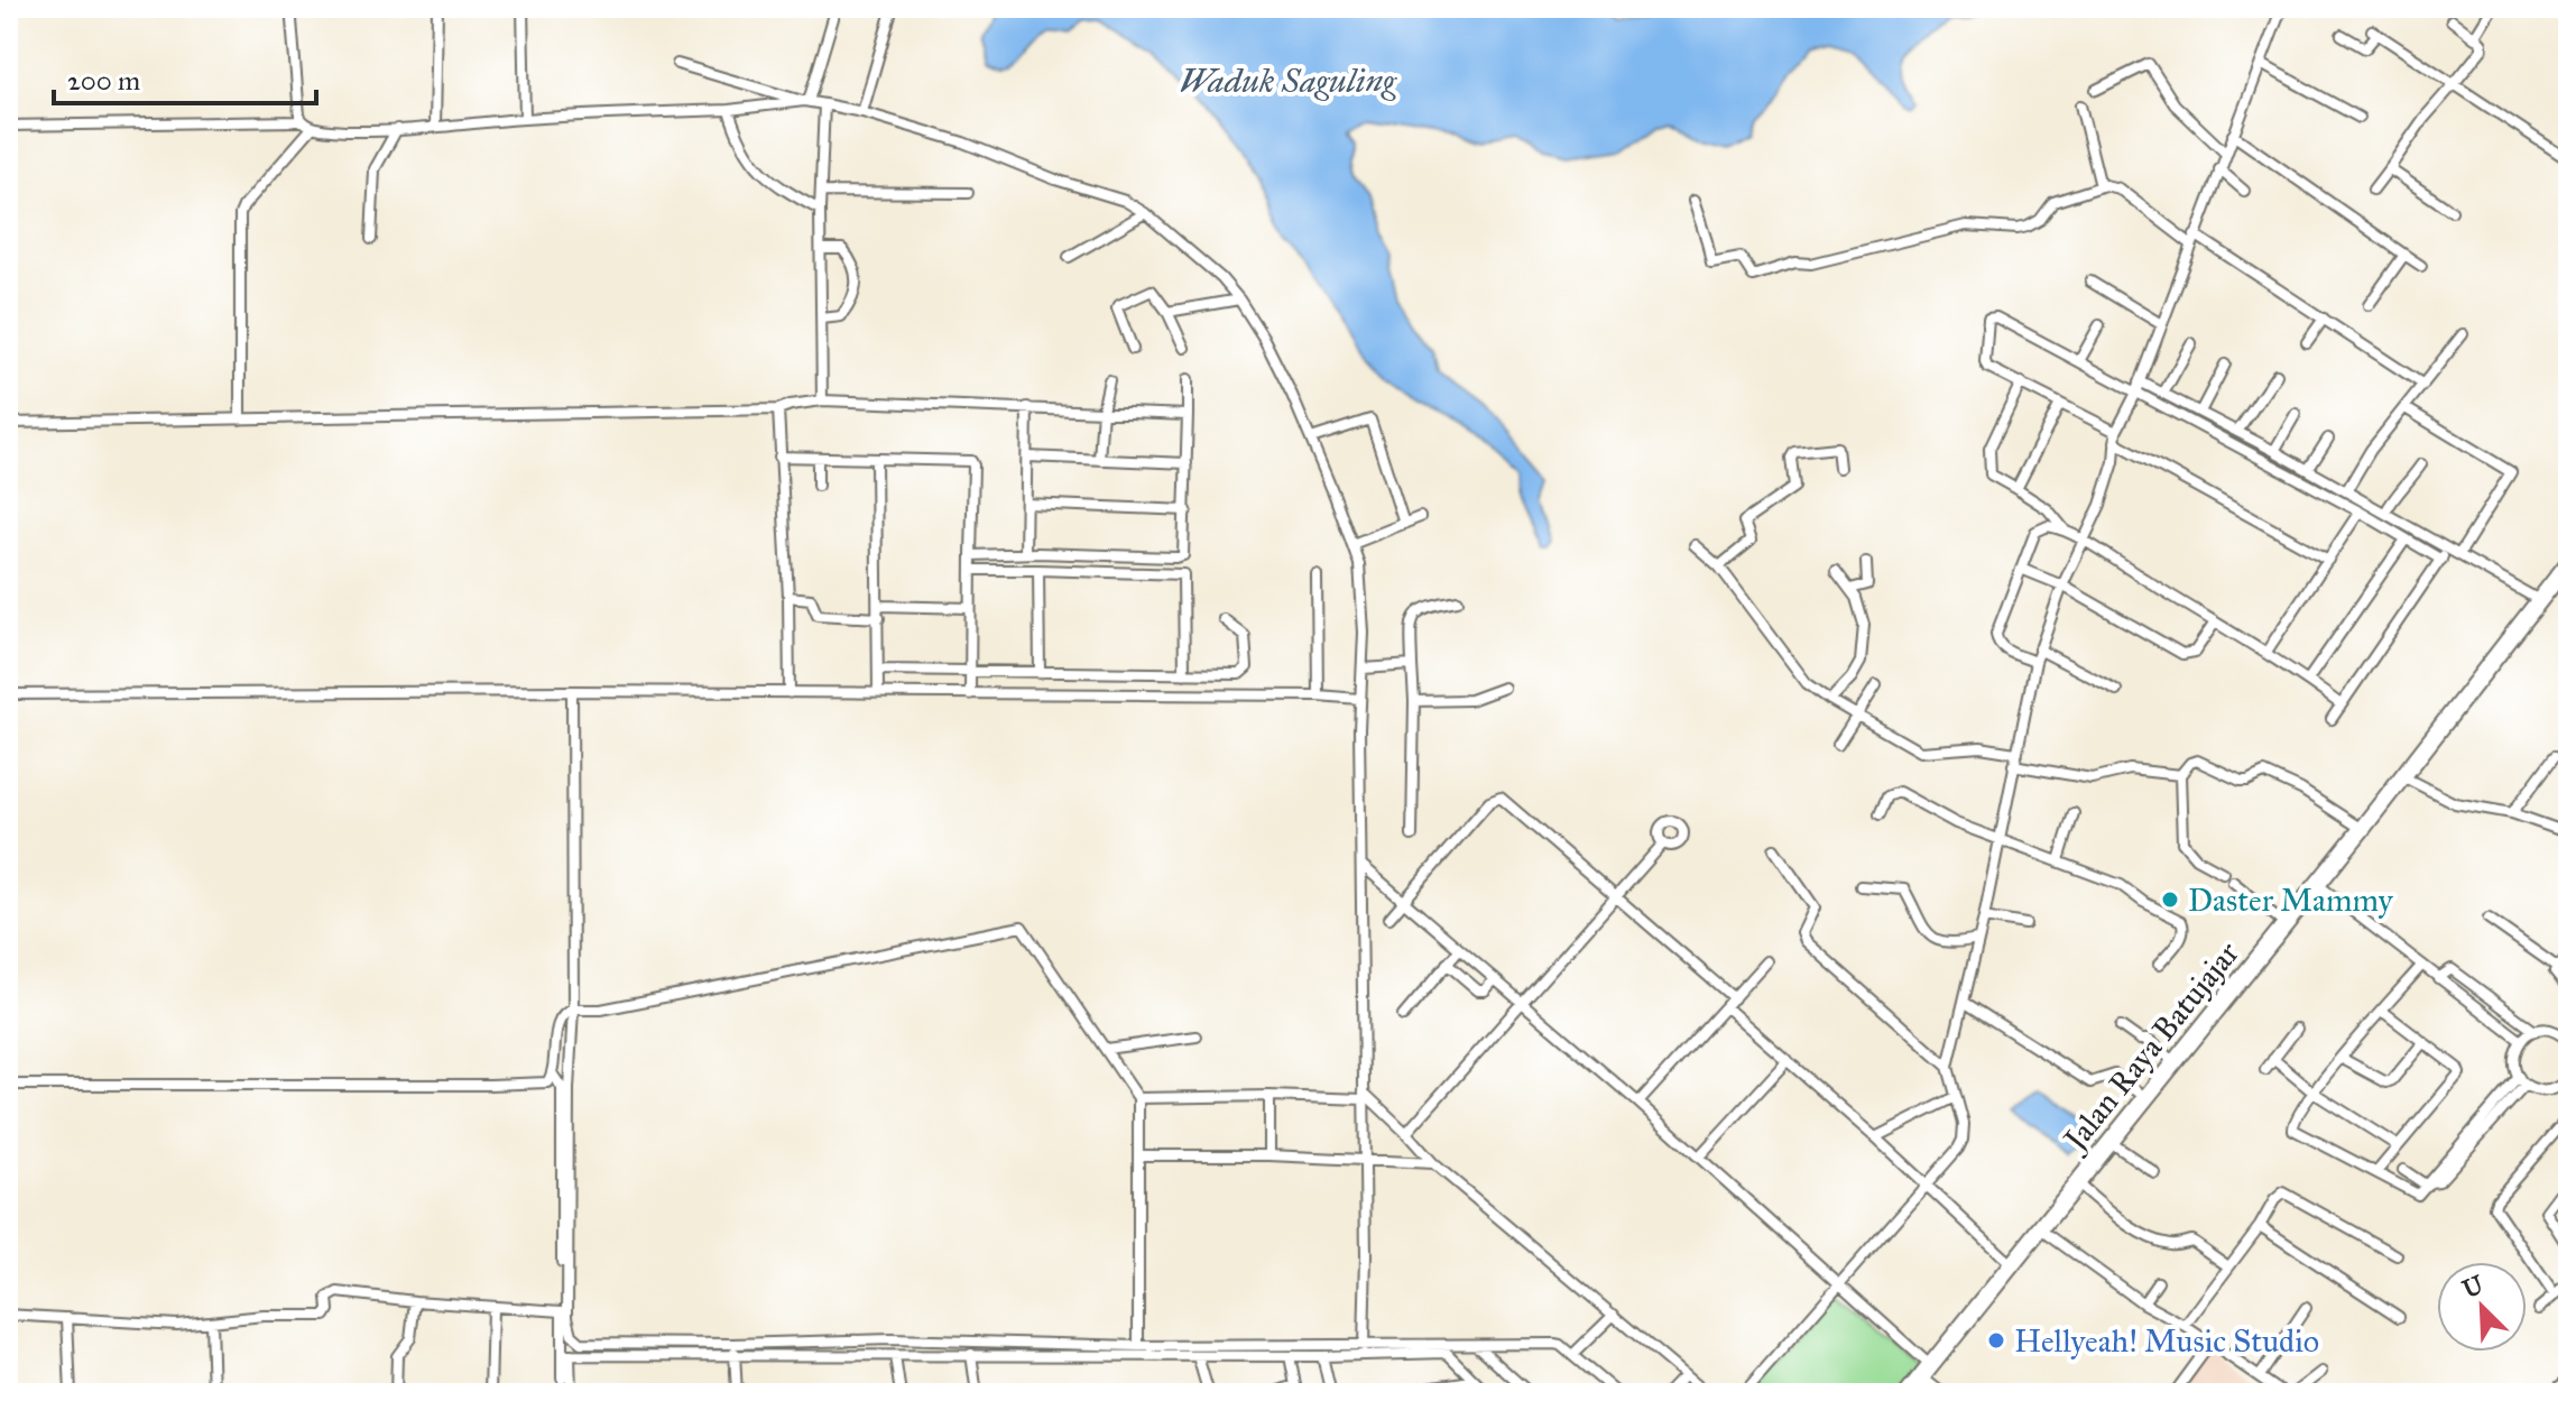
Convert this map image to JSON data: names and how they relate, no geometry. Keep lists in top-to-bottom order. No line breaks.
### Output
{"streets":{"highway":["Jalan Raya Batujajar"]},"water":["Waduk Saguling"],"places":["Daster Mammy","Hellyeah! Music Studio"],"scale_bar":"200 m","north":"top left"}
